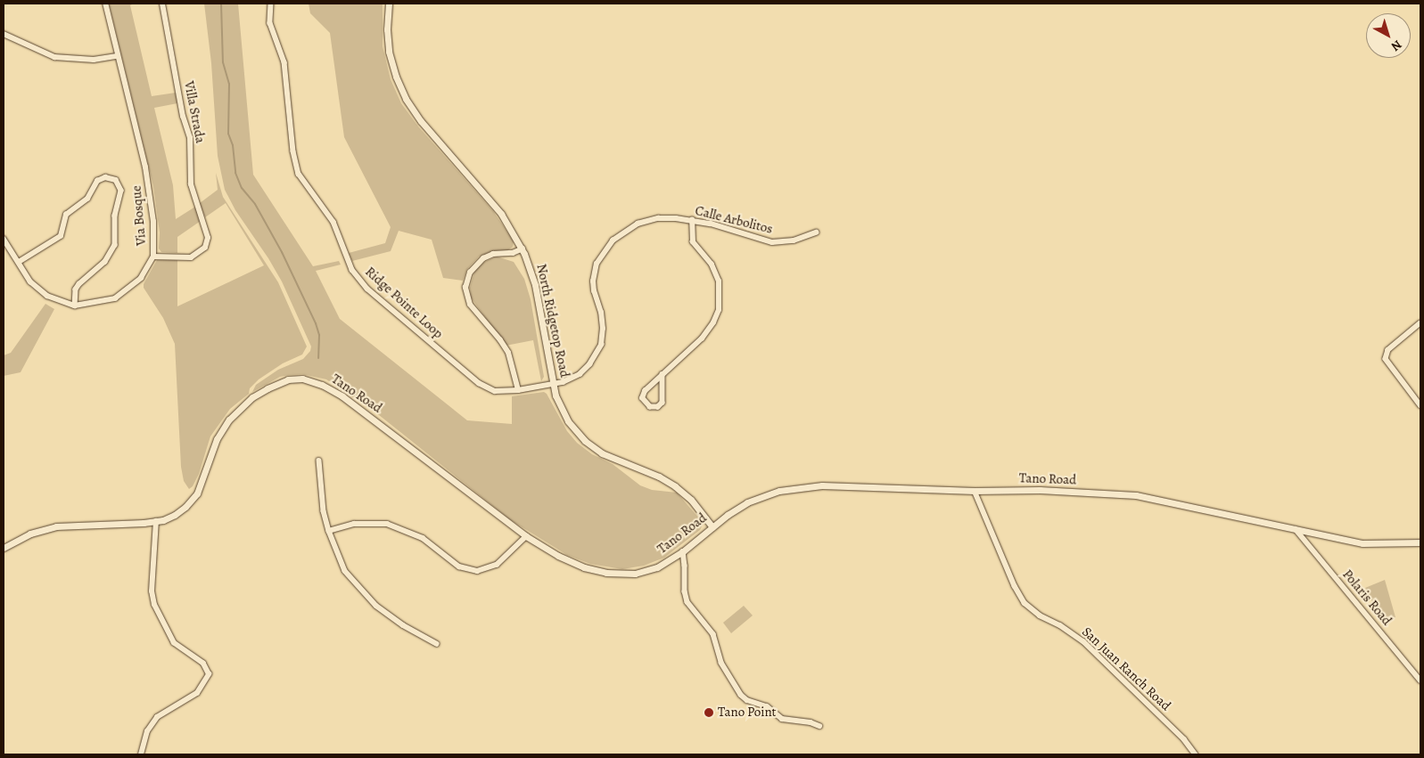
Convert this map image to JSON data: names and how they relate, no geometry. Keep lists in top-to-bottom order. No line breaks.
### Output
{"streets":{"street":["Villa Strada","Via Bosque","Calle Arbolitos","Ridge Pointe Loop","North Ridgetop Road","Tano Road","Polaris Road","San Juan Ranch Road"]},"crossings":[["Villa Strada","Via Bosque"],["Calle Arbolitos","Ridge Pointe Loop"],["Calle Arbolitos","North Ridgetop Road"],["Ridge Pointe Loop","North Ridgetop Road"],["North Ridgetop Road","Tano Road"],["Tano Road","Polaris Road"],["Tano Road","San Juan Ranch Road"]],"places":["Tano Point"],"north":"bottom right"}
